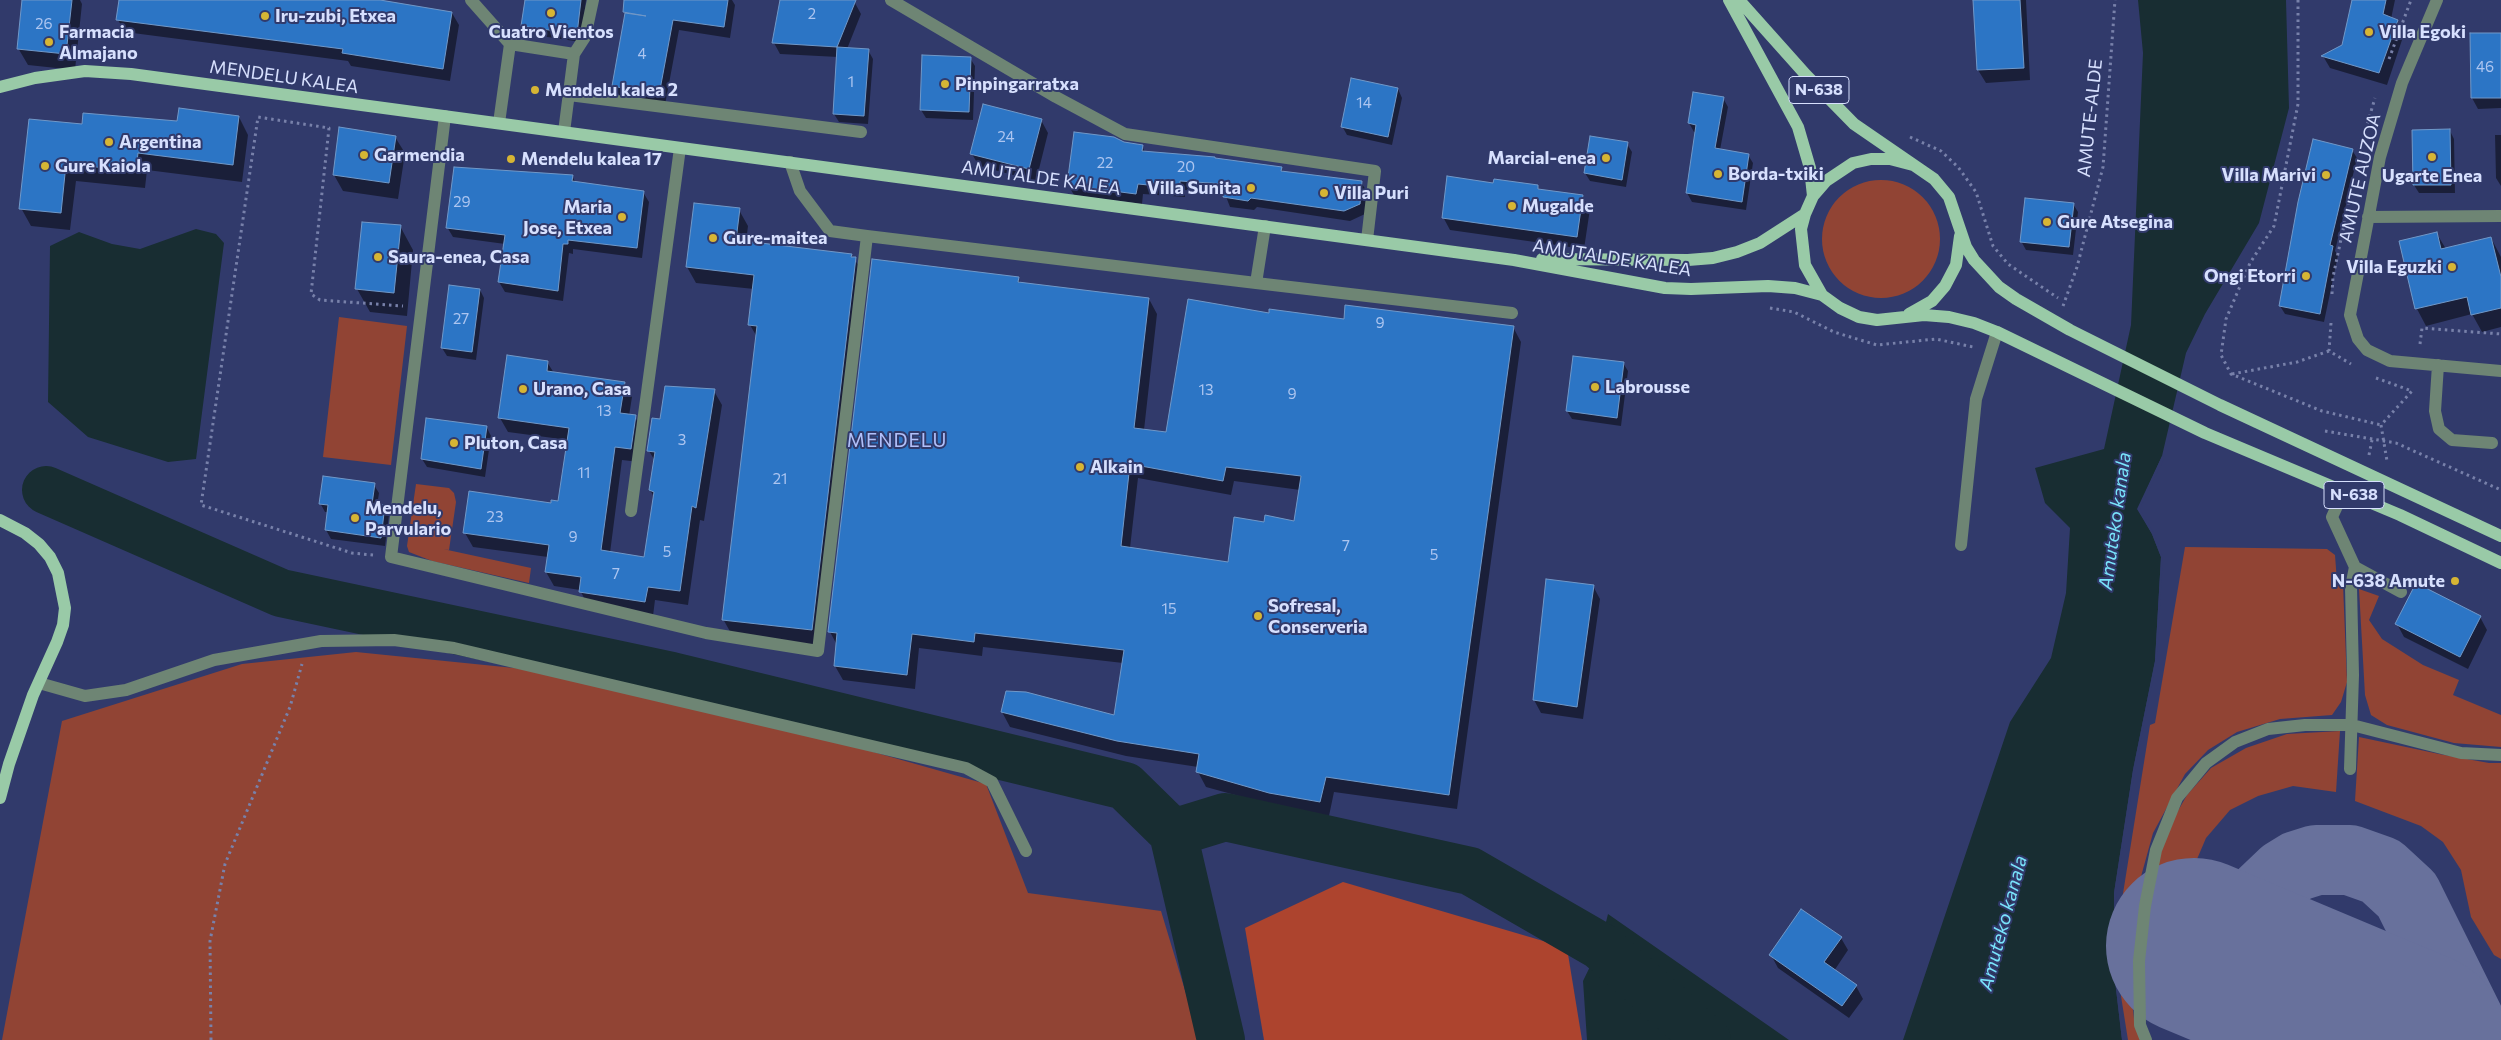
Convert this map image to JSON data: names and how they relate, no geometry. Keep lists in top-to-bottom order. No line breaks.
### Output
{"streets":{"main road":["MENDELU KALEA","N-638","AMUTALDE KALEA"],"street":["AMUTE AUZOA"],"path":["AMUTE-ALDE"]},"crossings":[["MENDELU KALEA","AMUTALDE KALEA"],["N-638","AMUTE-ALDE"],["N-638","AMUTALDE KALEA"]],"districts":["MENDELU"],"water":["Amuteko kanala"],"places":["Cuatro Vientos","Iru-zubi, Etxea","Villa Egoki","Farmacia Almajano","Pinpingarratxa","Mendelu kalea 2","Argentina","Garmendia","Ugarte Enea","Marcial-enea","Mendelu kalea 17","Gure Kaiola","Borda-txiki","Villa Marivi","Villa Sunita","Villa Puri","Mugalde","Maria Jose, Etxea","Gure Atsegina","Gure-maitea","Saura-enea, Casa","Villa Eguzki","Ongi Etorri","Labrousse","Urano, Casa","Pluton, Casa","Alkain","Mendelu, Parvulario","N-638 Amute","Sofresal, Conserveria"],"house_numbers":["2","26","4","46","1","14","24","22","20","29","27","9","13","9","13","3","11","21","23","9","7","5","5","7","15"]}
